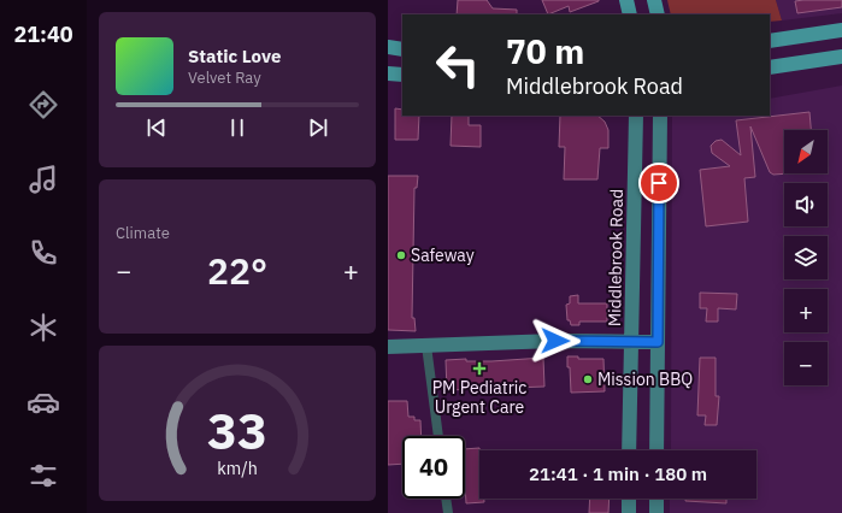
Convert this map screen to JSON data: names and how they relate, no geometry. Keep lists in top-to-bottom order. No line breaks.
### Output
{"streets":{"main road":["Middlebrook Road"]},"places":{"other":["Safeway","Mission BBQ"],"health":["PM Pediatric Urgent Care"]},"north":"bottom left","page":{"tabs":"21:40","turn":["70 m","Middlebrook Road"],"song":["Static Love","Velvet Ray"],"map_buttons":["+","−"],"tile":"Climate","heat":["−","22°","+"],"limit":"40","trip":"21:41 · 1 min · 180 m","gauge":["33","km/h"]}}
